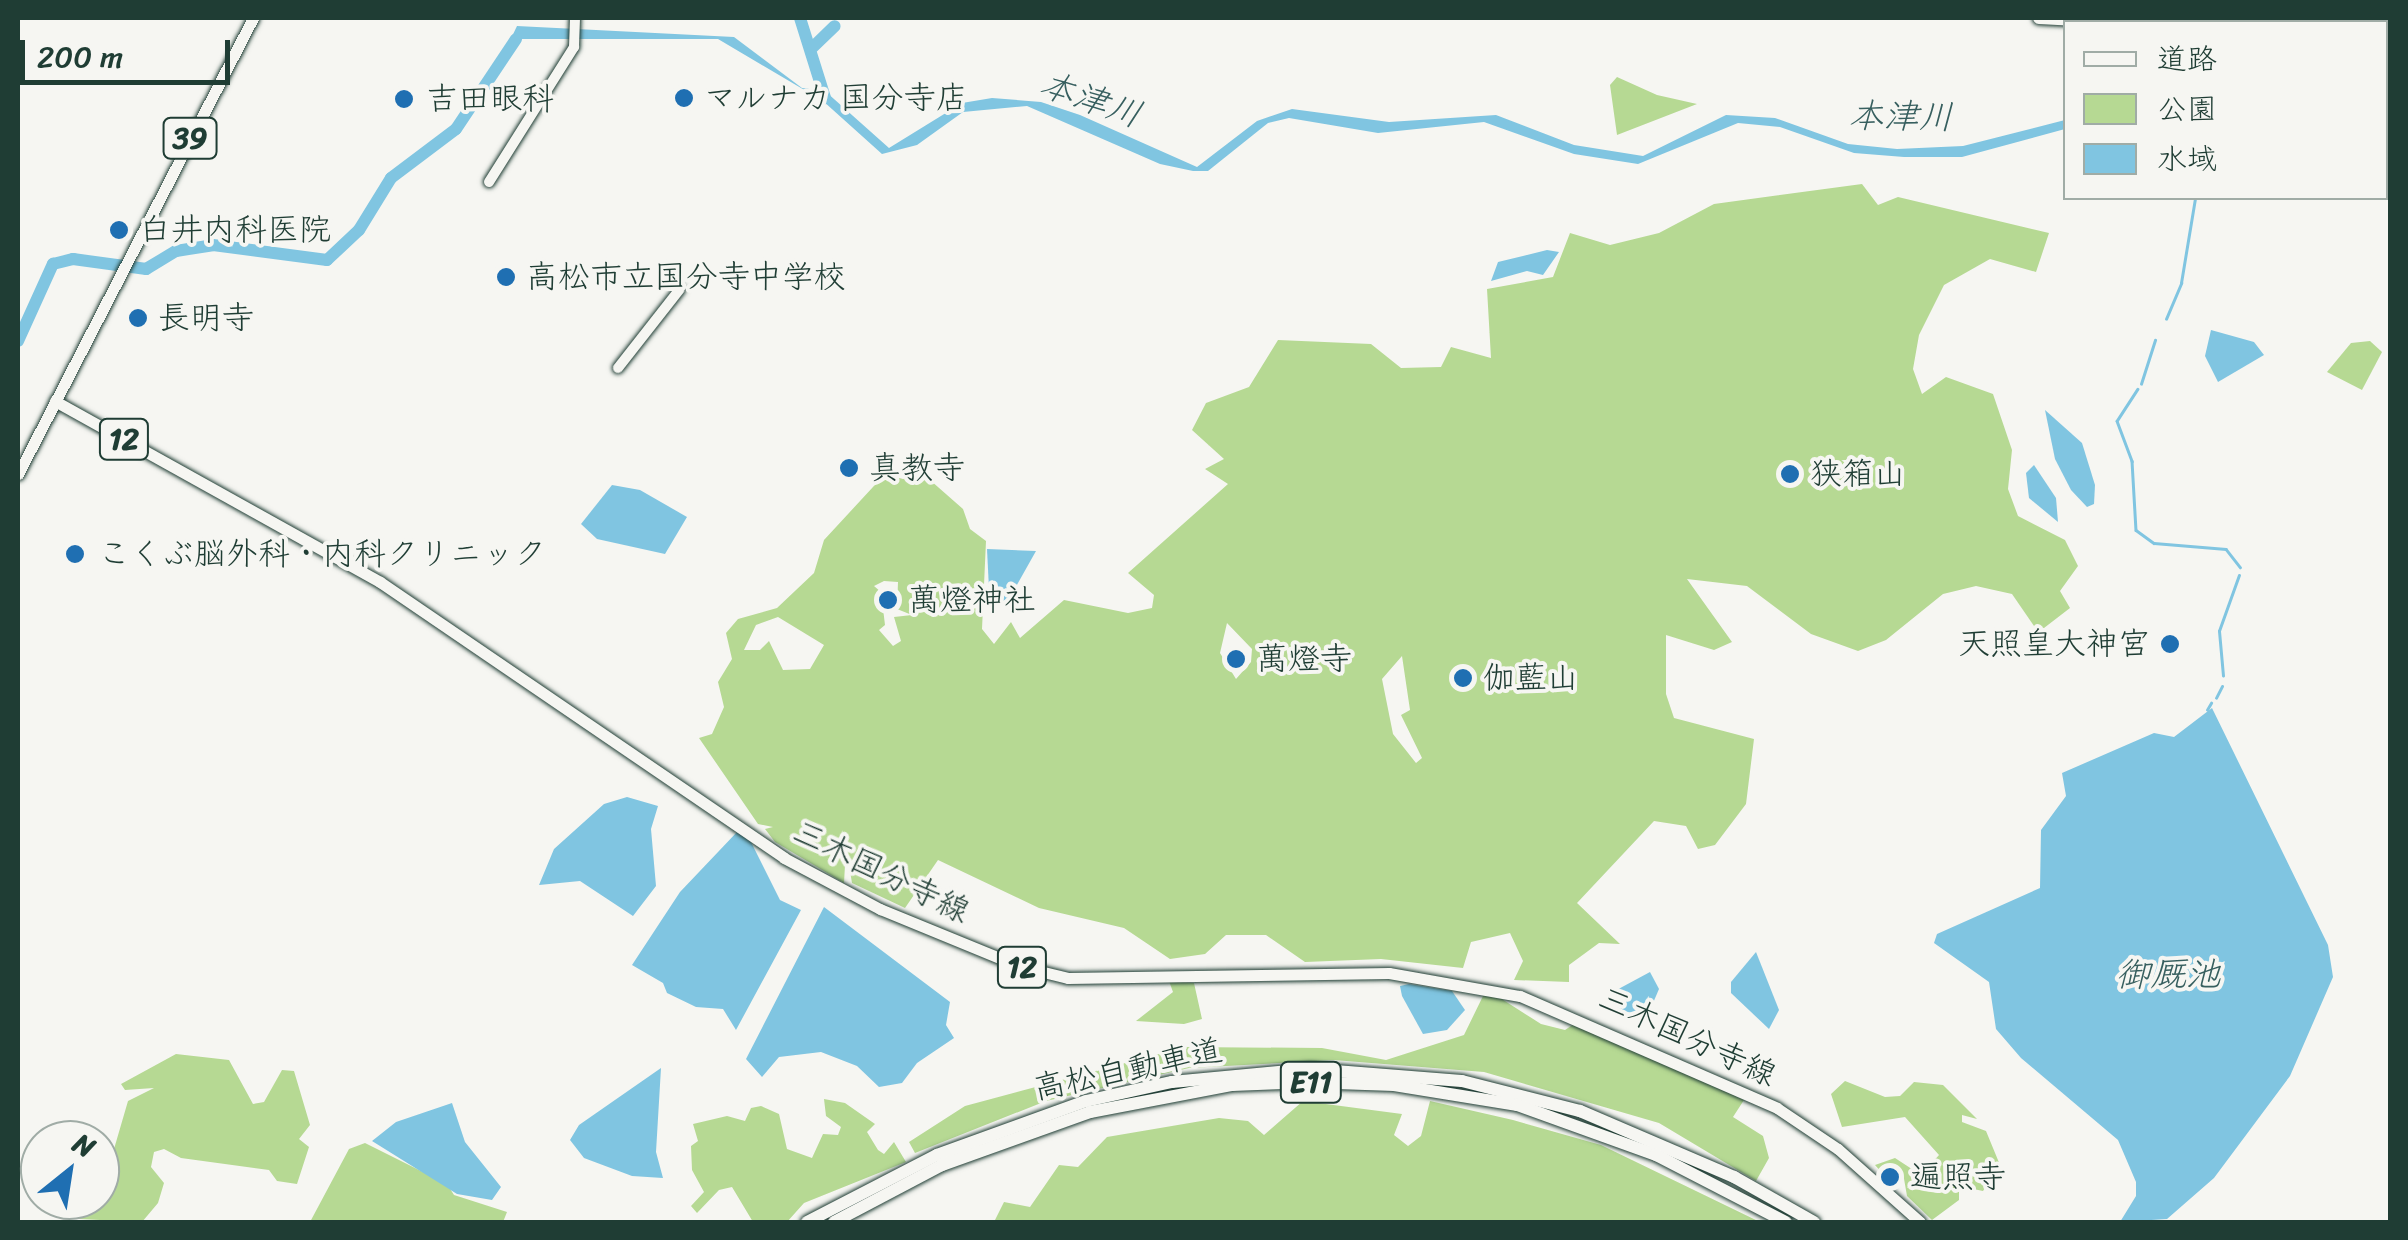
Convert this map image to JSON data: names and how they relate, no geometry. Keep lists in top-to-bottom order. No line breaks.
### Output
{"streets":{"highway":["高松自動車道","E11"],"main road":["39","12","三木国分寺線"]},"crossings":[["39","三木国分寺線"]],"water":["本津川","御厩池"],"places":["マルナカ 国分寺店","吉田眼科","白井内科医院","高松市立国分寺中学校","長明寺","真教寺","狭箱山","こくぶ脳外科・内科クリニック","萬燈神社","天照皇大神宮","萬燈寺","伽藍山","遍照寺"],"legend":["道路","公園","水域"],"scale_bar":"200 m","north":"top right"}
